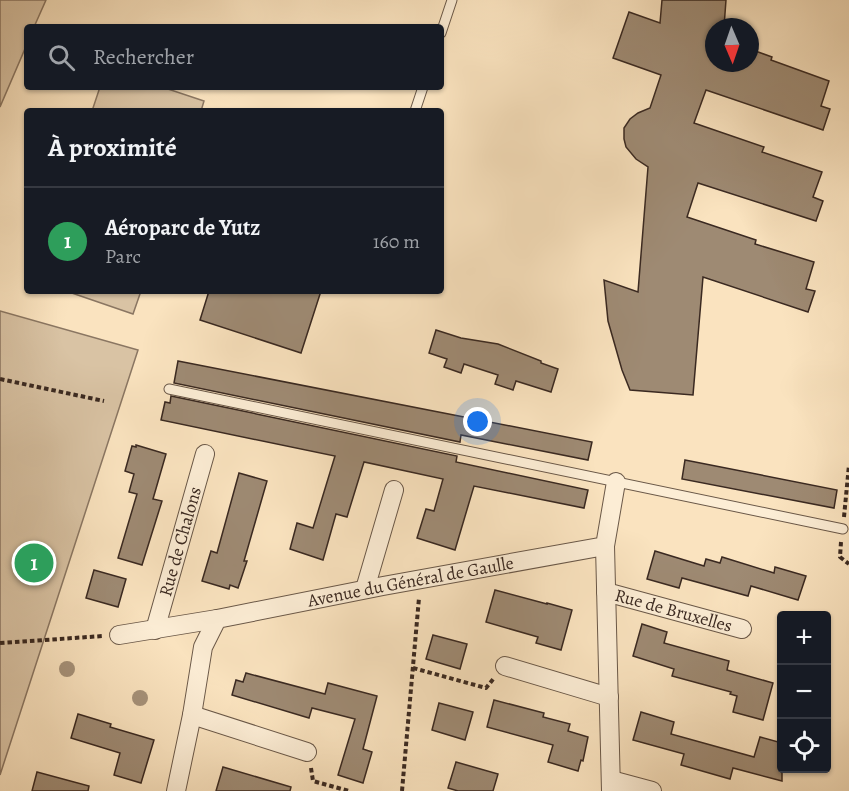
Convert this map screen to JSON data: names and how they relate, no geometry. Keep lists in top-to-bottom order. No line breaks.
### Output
{"streets":{"street":["Rue de Chalons","Avenue du Général de Gaulle","Rue de Bruxelles"]},"crossings":[["Rue de Chalons","Avenue du Général de Gaulle"]],"north":"bottom","page":{"search":"Rechercher","heading":"À proximité","list":[{"mark":"1","name":"Aéroparc de Yutz","note":"Parc","value":"160 m"}],"pins":"1","map_buttons":["+","−"]}}
